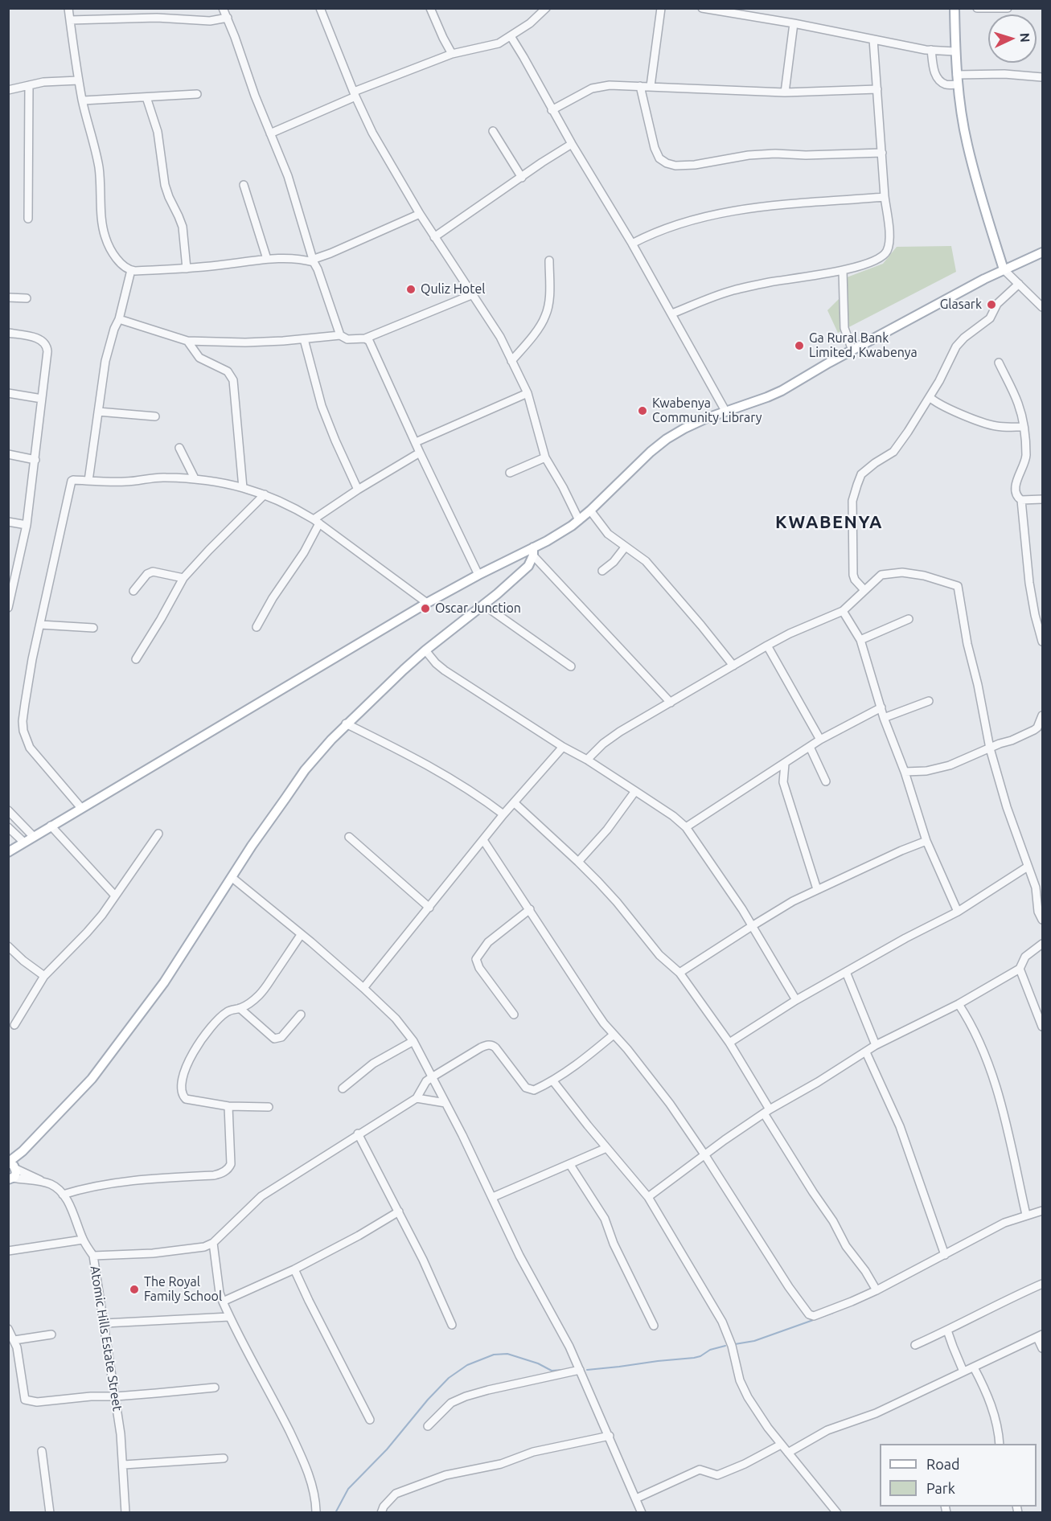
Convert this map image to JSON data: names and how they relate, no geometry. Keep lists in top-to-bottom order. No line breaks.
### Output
{"streets":{"street":["Atomic Hills Estate Street"]},"districts":["KWABENYA"],"places":["Quliz Hotel","Glasark","Ga Rural Bank Limited, Kwabenya","Kwabenya Community Library","Oscar Junction","The Royal Family School"],"legend":["Road","Park"],"north":"right"}
